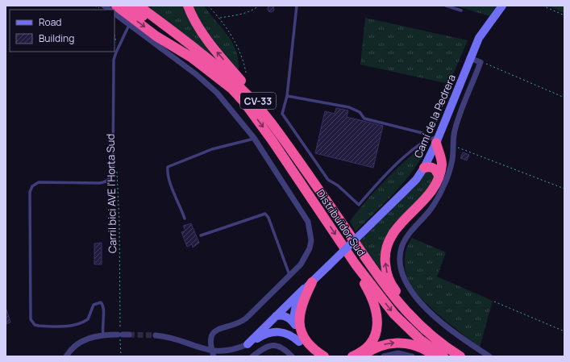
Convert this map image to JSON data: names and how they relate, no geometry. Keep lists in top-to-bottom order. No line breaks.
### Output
{"streets":{"highway":["CV-33","Distribuïdor Sud"],"street":["Camí de la Pedrera"],"path":["Carril bici AVE l'Horta Sud"]},"crossings":[["CV-33","Distribuïdor Sud"]],"legend":["Road","Building"]}
